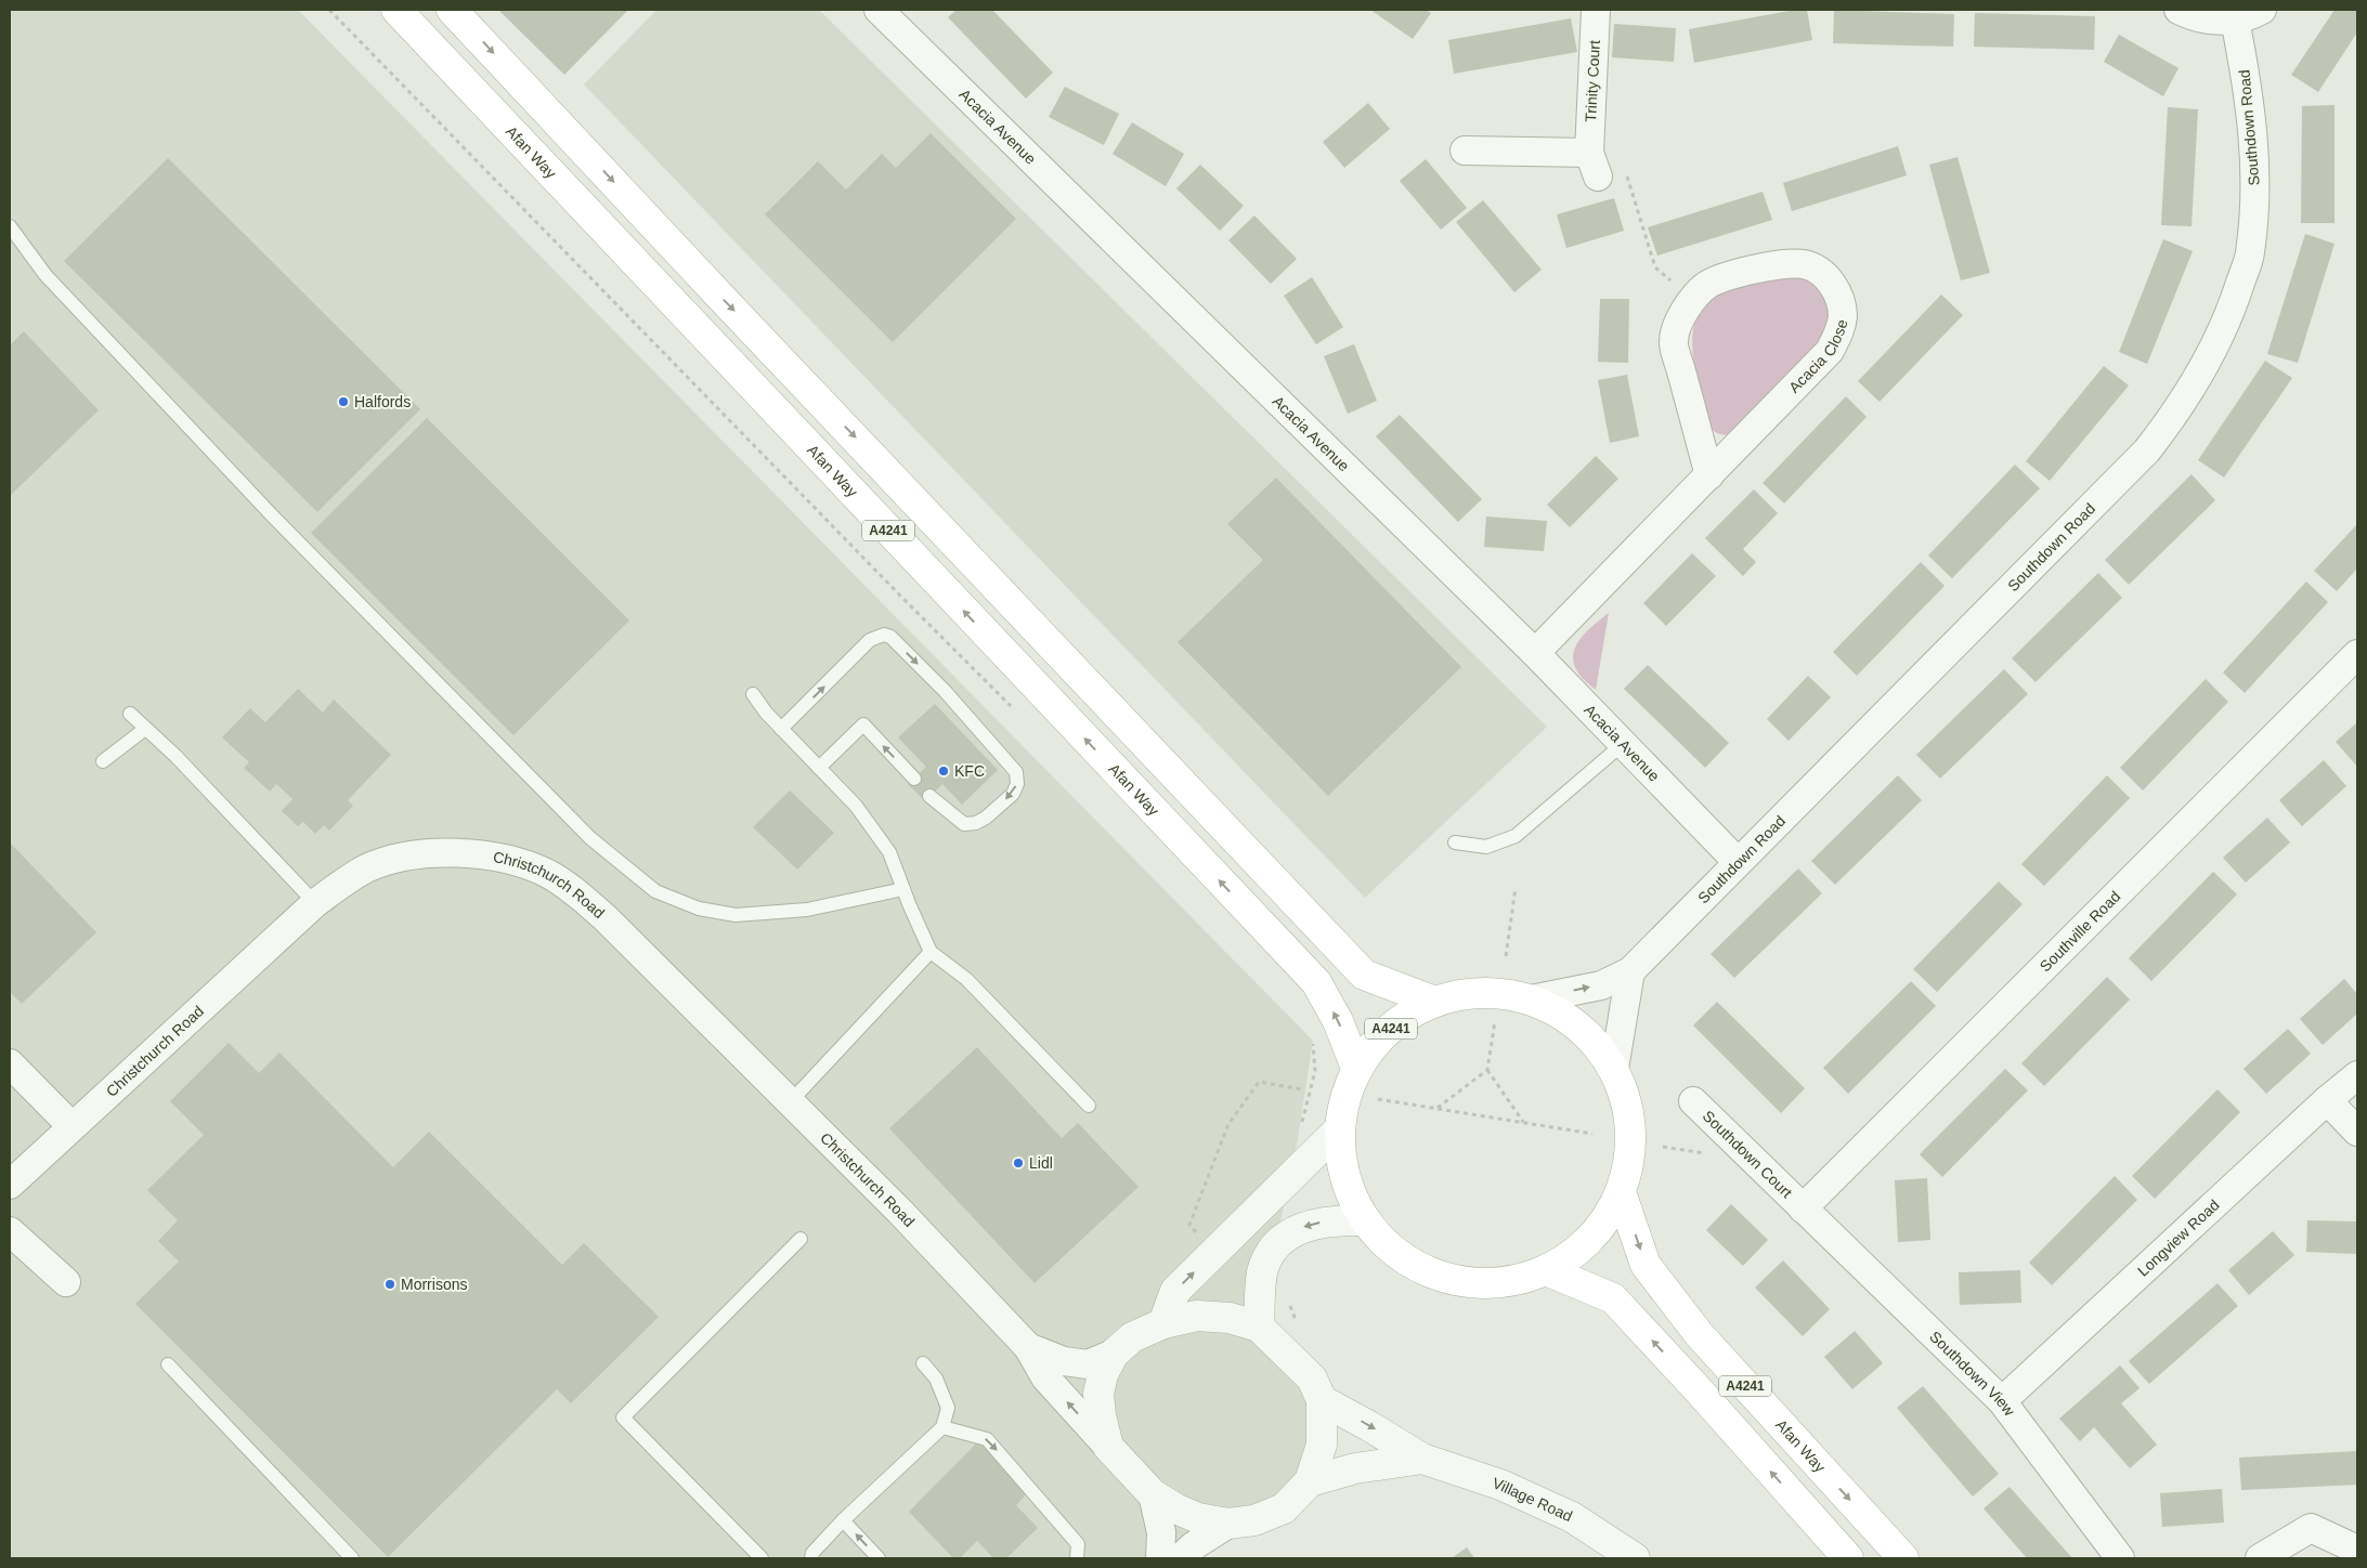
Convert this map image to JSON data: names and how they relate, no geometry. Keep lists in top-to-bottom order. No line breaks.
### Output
{"streets":{"main road":["Afan Way","A4241"],"street":["Trinity Court","Acacia Avenue","Southdown Road","Acacia Close","Christchurch Road","Southville Road","Southdown Court","Longview Road","Southdown View","Village Road"]},"crossings":[["Acacia Avenue","Southdown Road"],["Acacia Avenue","Acacia Close"],["Southdown Road","A4241"],["Afan Way","A4241"],["Southville Road","Southdown Court"],["Southville Road","Southdown View"],["Southdown Court","Southdown View"],["Longview Road","Southdown View"]],"places":["Halfords","KFC","Lidl","Morrisons"]}
